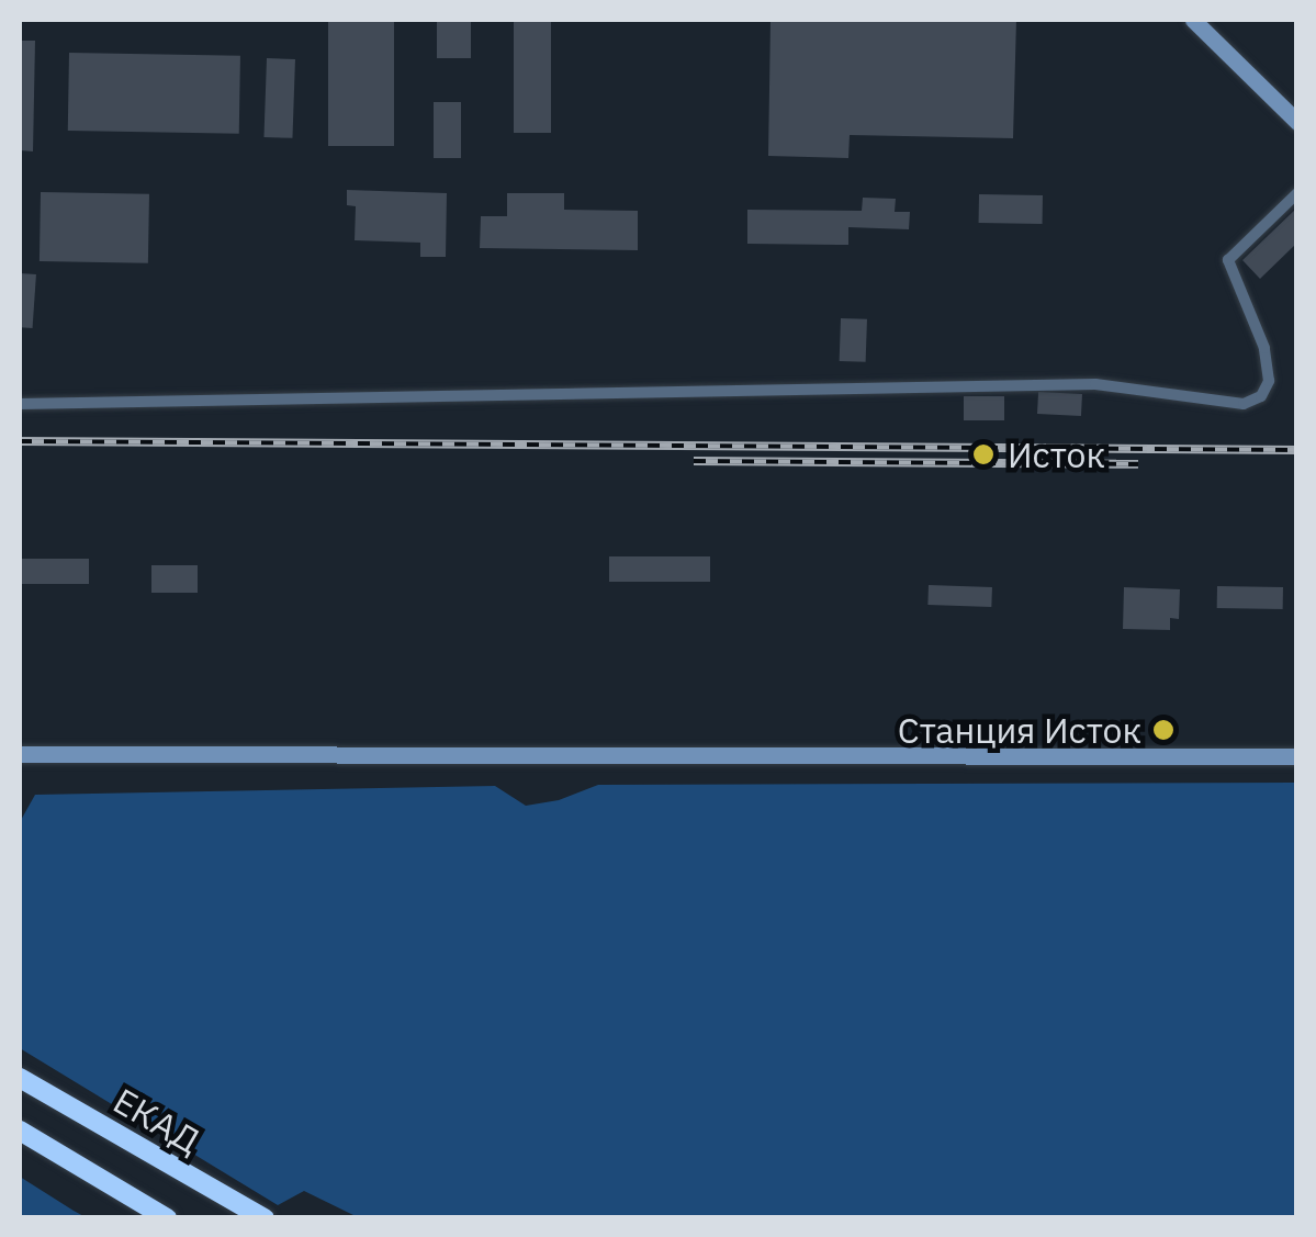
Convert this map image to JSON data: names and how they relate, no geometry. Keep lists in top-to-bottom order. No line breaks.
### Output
{"streets":{"highway":["ЕКАД"]},"places":["Исток","Станция Исток"]}
